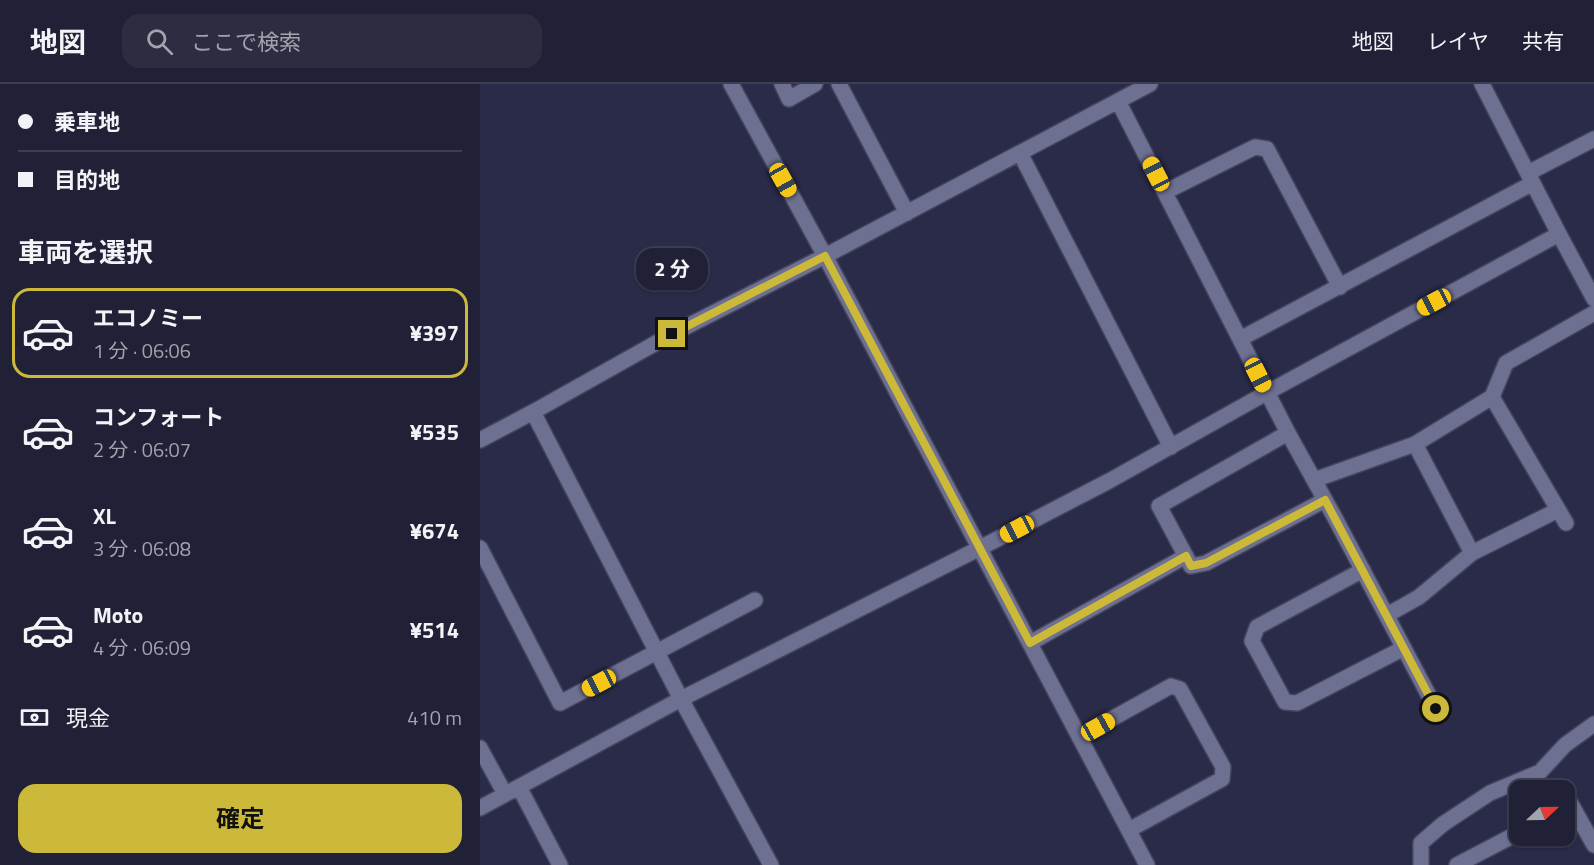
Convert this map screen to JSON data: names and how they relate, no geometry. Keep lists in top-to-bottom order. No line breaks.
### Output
{"north":"right","page":{"header":"地図","search":"ここで検索","nav":["地図","レイヤ","共有"],"banner":["乗車地","目的地"],"heading":"車両を選択","bubble":"2 分","list":[{"name":"エコノミー","note":"1 分 · 06:06","value":"¥397"},{"name":"コンフォート","note":"2 分 · 06:07","value":"¥535"},{"name":"XL","note":"3 分 · 06:08","value":"¥674"},{"name":"Moto","note":"4 分 · 06:09","value":"¥514"}],"pay":["現金","410 m"],"buttons":"確定"}}
